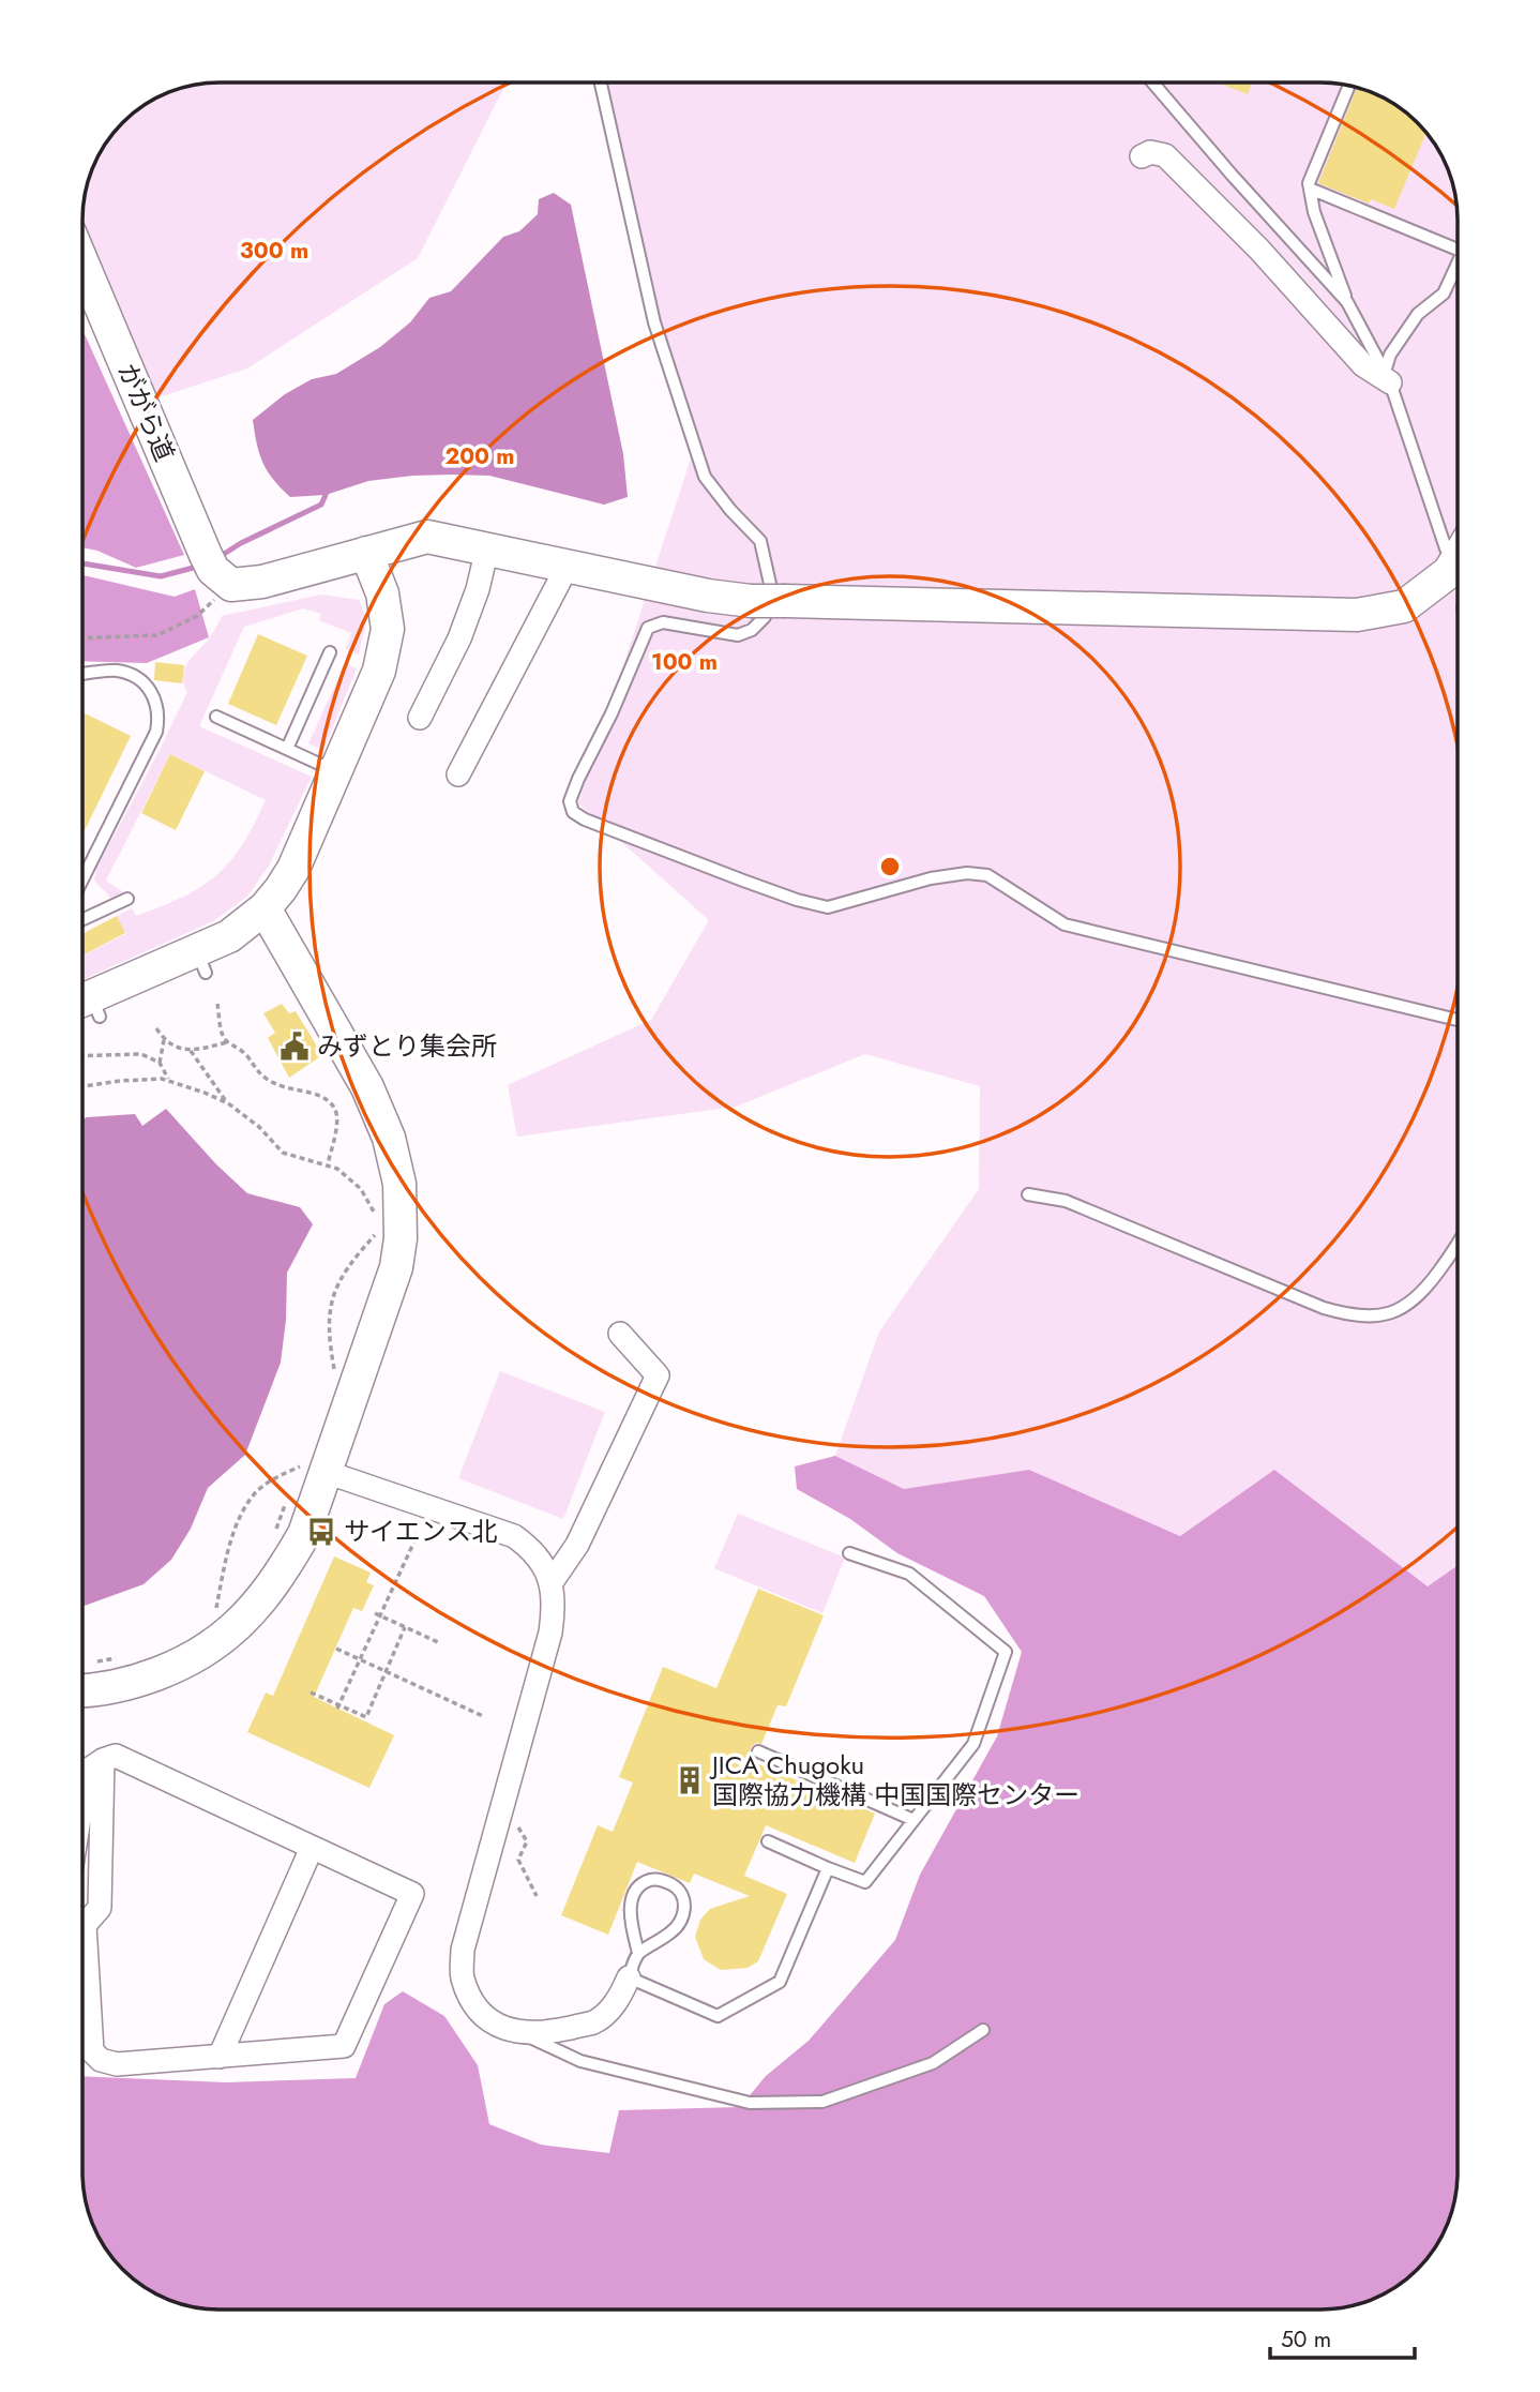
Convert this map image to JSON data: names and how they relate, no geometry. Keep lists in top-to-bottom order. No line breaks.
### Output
{"streets":{"street":["ががら道"]},"places":{"public building":["みずとり集会所"],"bus stop":["サイエンス北"],"building":["JICA Chugoku 国際協力機構 中国国際センター"]},"scale_bar":"50 m","rings":["300 m","200 m","100 m"]}
